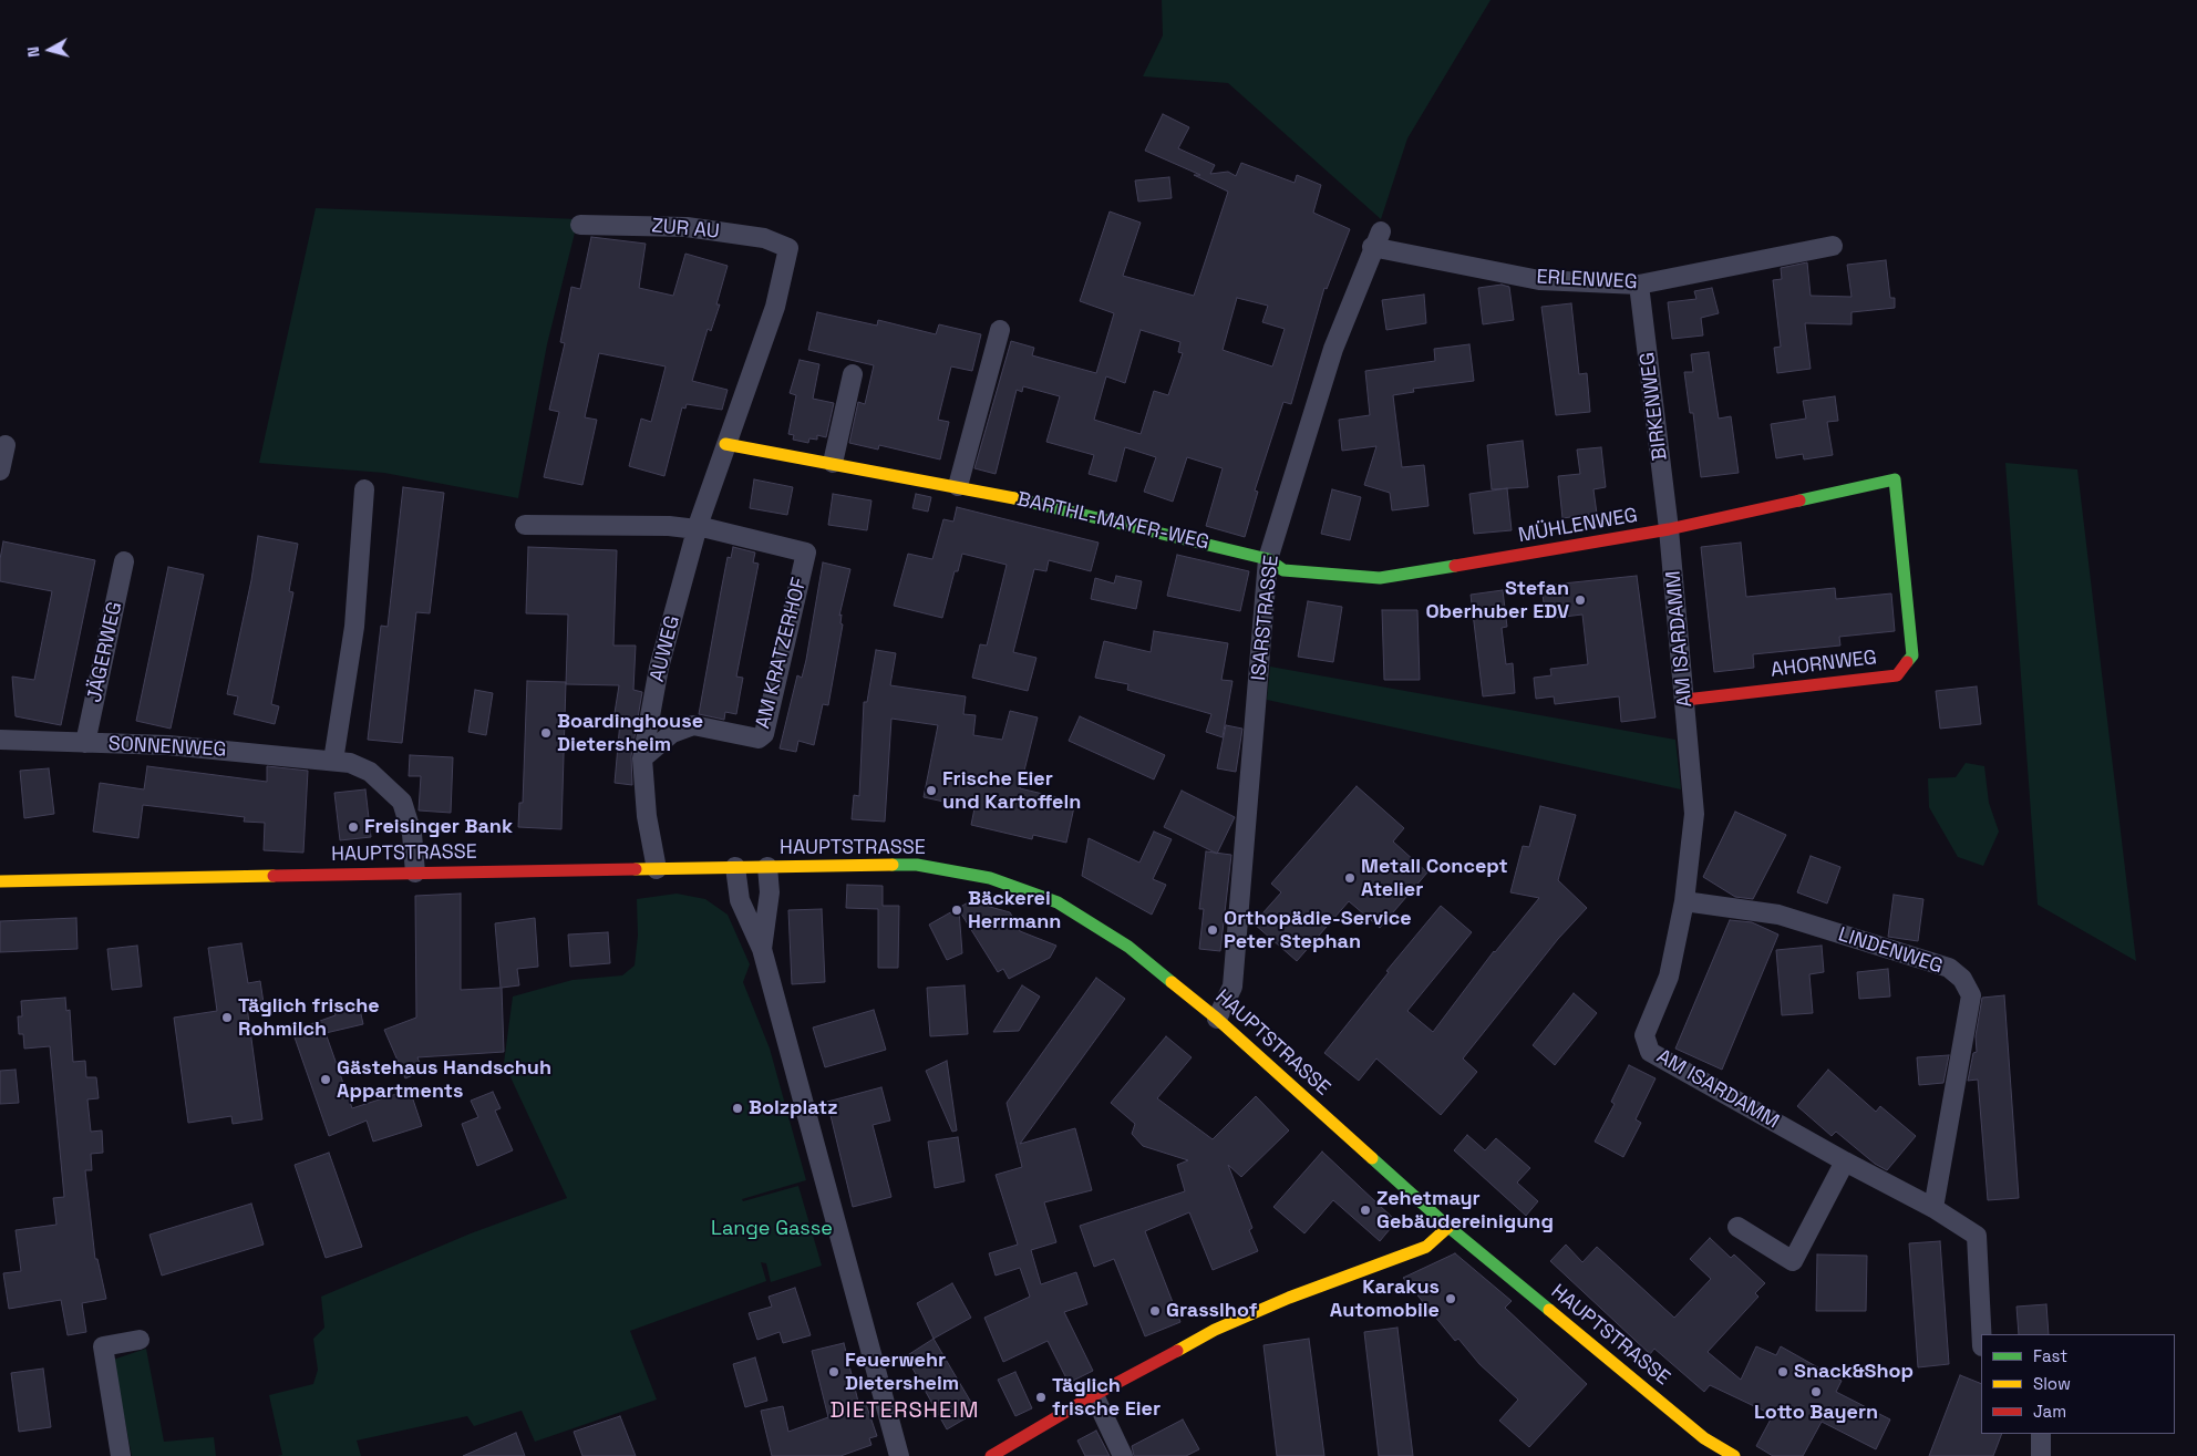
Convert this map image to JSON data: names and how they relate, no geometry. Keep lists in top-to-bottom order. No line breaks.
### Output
{"streets":{"street":["ZUR AU","ERLENWEG","BIRKENWEG","BARTHL-MAYER-WEG","MÜHLENWEG","ISARSTRASSE","AM ISARDAMM","AUWEG","JÄGERWEG","AM KRATZERHOF","AHORNWEG","SONNENWEG","HAUPTSTRASSE","LINDENWEG"]},"crossings":[["ZUR AU","AUWEG"],["ERLENWEG","BIRKENWEG"],["ERLENWEG","ISARSTRASSE"],["BIRKENWEG","MÜHLENWEG"],["BIRKENWEG","AM ISARDAMM"],["BARTHL-MAYER-WEG","MÜHLENWEG"],["BARTHL-MAYER-WEG","ISARSTRASSE"],["BARTHL-MAYER-WEG","AUWEG"],["MÜHLENWEG","ISARSTRASSE"],["MÜHLENWEG","AM ISARDAMM"],["MÜHLENWEG","AHORNWEG"],["ISARSTRASSE","HAUPTSTRASSE"],["AM ISARDAMM","AHORNWEG"],["AM ISARDAMM","LINDENWEG"],["AUWEG","AM KRATZERHOF"],["AUWEG","HAUPTSTRASSE"],["JÄGERWEG","SONNENWEG"],["SONNENWEG","HAUPTSTRASSE"]],"districts":["DIETERSHEIM"],"parks":["Lange Gasse"],"places":["Stefan Oberhuber EDV","Boardinghouse Dietersheim","Frische Eier und Kartoffeln","Freisinger Bank","Metall Concept Atelier","Bäckerei Herrmann","Orthopädie-Service Peter Stephan","Täglich frische Rohmilch","Gästehaus Handschuh Appartments","Bolzplatz","Zehetmayr Gebäudereinigung","Karakus Automobile","Grasslhof","Feuerwehr Dietersheim","Snack&Shop","Lotto Bayern","Täglich frische Eier"],"legend":["Fast","Slow","Jam"],"north":"left"}
